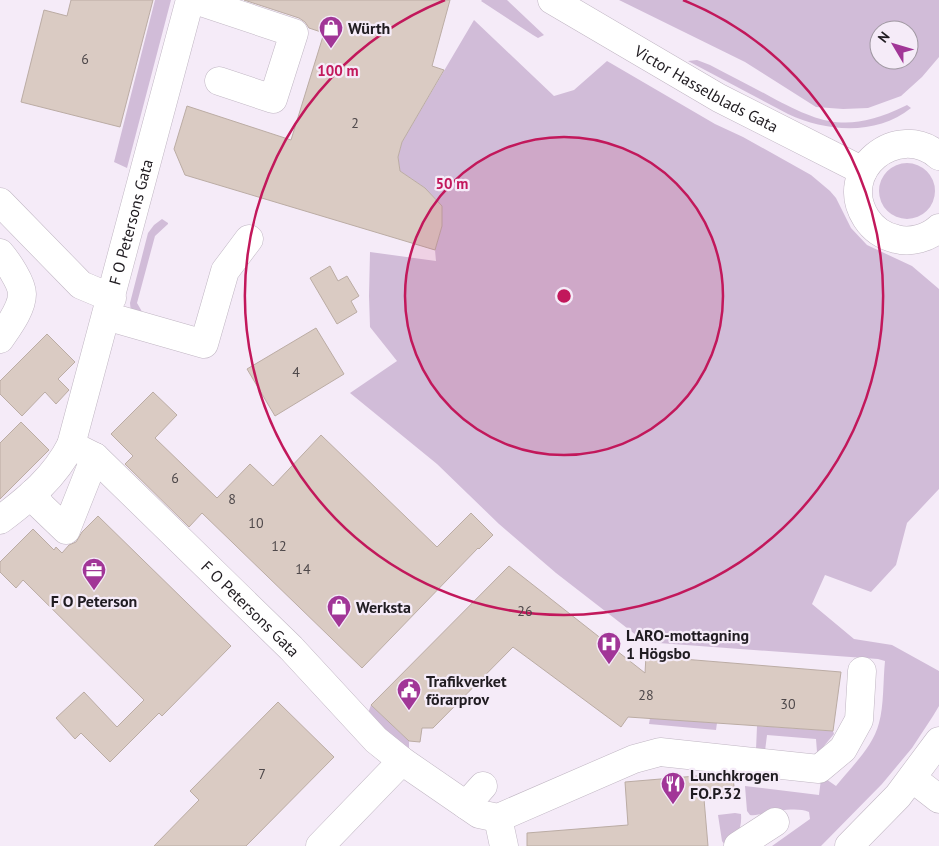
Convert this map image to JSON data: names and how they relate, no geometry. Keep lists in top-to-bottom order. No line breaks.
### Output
{"streets":{"street":["Victor Hasselblads Gata","F O Petersons Gata"]},"places":{"shop":["Würth","Werksta"],"office":["F O Peterson"],"hospital":["LARO-mottagning 1 Högsbo"],"public building":["Trafikverket förarprov"],"restaurant":["Lunchkrogen FO.P.32"]},"house_numbers":["6","2","4","6","8","10","12","14","26","28","30","7"],"north":"top left","rings":["100 m","50 m"]}
